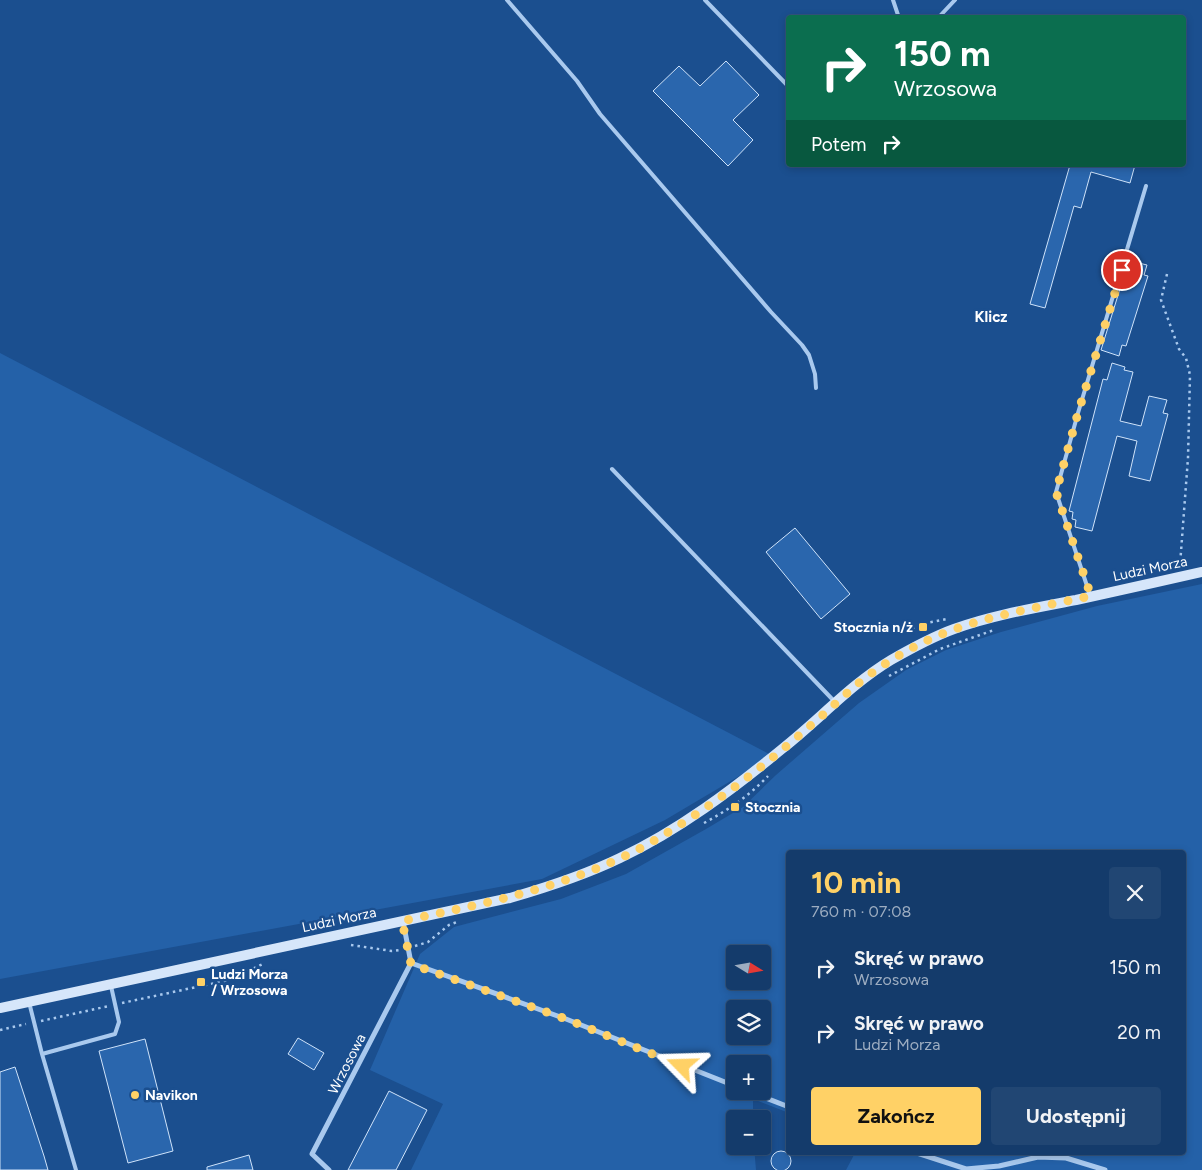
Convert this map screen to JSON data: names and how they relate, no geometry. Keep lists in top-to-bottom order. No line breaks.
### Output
{"streets":{"street":["Ludzi Morza","Wrzosowa"]},"districts":["Klicz"],"places":{"transit":["Stocznia n/ż","Stocznia","Ludzi Morza / Wrzosowa"],"other":["Navikon"]},"north":"right","page":{"turn":["150 m","Wrzosowa"],"then":"Potem","heading":["10 min","760 m · 07:08"],"list":[{"name":"Skręć w prawo","note":"Wrzosowa","value":"150 m"},{"name":"Skręć w prawo","note":"Ludzi Morza","value":"20 m"}],"map_buttons":["+","−"],"buttons":["Zakończ","Udostępnij"]}}
